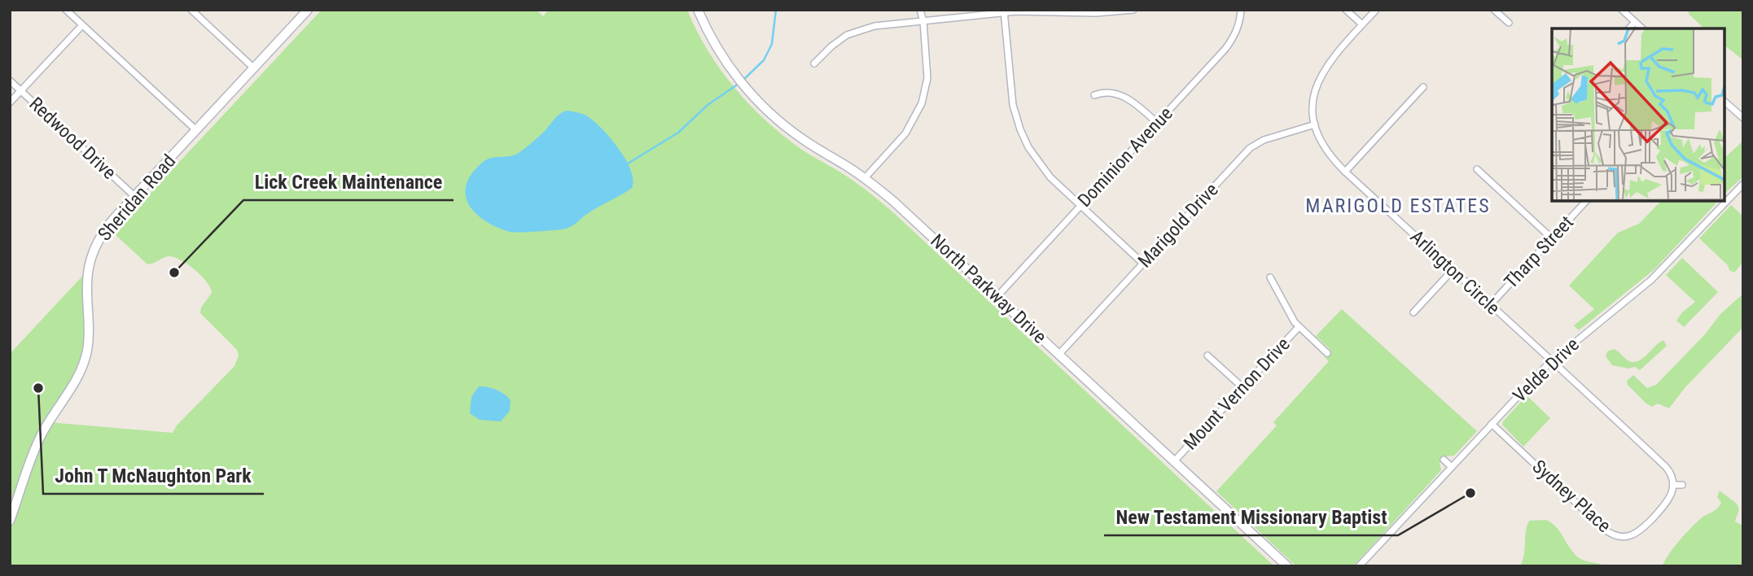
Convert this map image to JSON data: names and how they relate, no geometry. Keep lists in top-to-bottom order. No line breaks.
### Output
{"streets":{"main road":["Sheridan Road","North Parkway Drive"],"street":["Redwood Drive","Dominion Avenue","Marigold Drive","Tharp Street","Arlington Circle","Velde Drive","Mount Vernon Drive","Sydney Place"]},"crossings":[["Redwood Drive","Sheridan Road"],["Dominion Avenue","North Parkway Drive"],["Marigold Drive","Arlington Circle"],["Marigold Drive","North Parkway Drive"],["Tharp Street","Arlington Circle"],["Arlington Circle","Velde Drive"],["Arlington Circle","Sydney Place"],["North Parkway Drive","Mount Vernon Drive"],["Velde Drive","Sydney Place"]],"districts":["MARIGOLD ESTATES"],"places":["Lick Creek Maintenance","John T McNaughton Park","New Testament Missionary Baptist"]}
